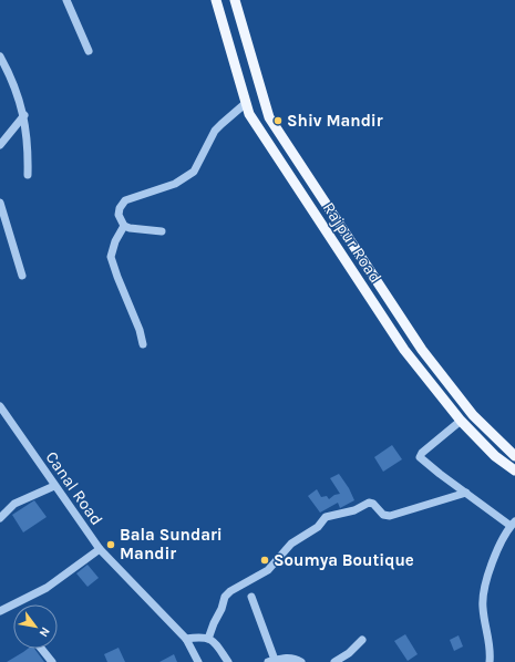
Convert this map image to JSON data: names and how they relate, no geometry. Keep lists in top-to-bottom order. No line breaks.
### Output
{"streets":{"main road":["Rajpur Road"],"street":["Canal Road"]},"places":["Shiv Mandir","Bala Sundari Mandir","Soumya Boutique"],"north":"bottom right"}
